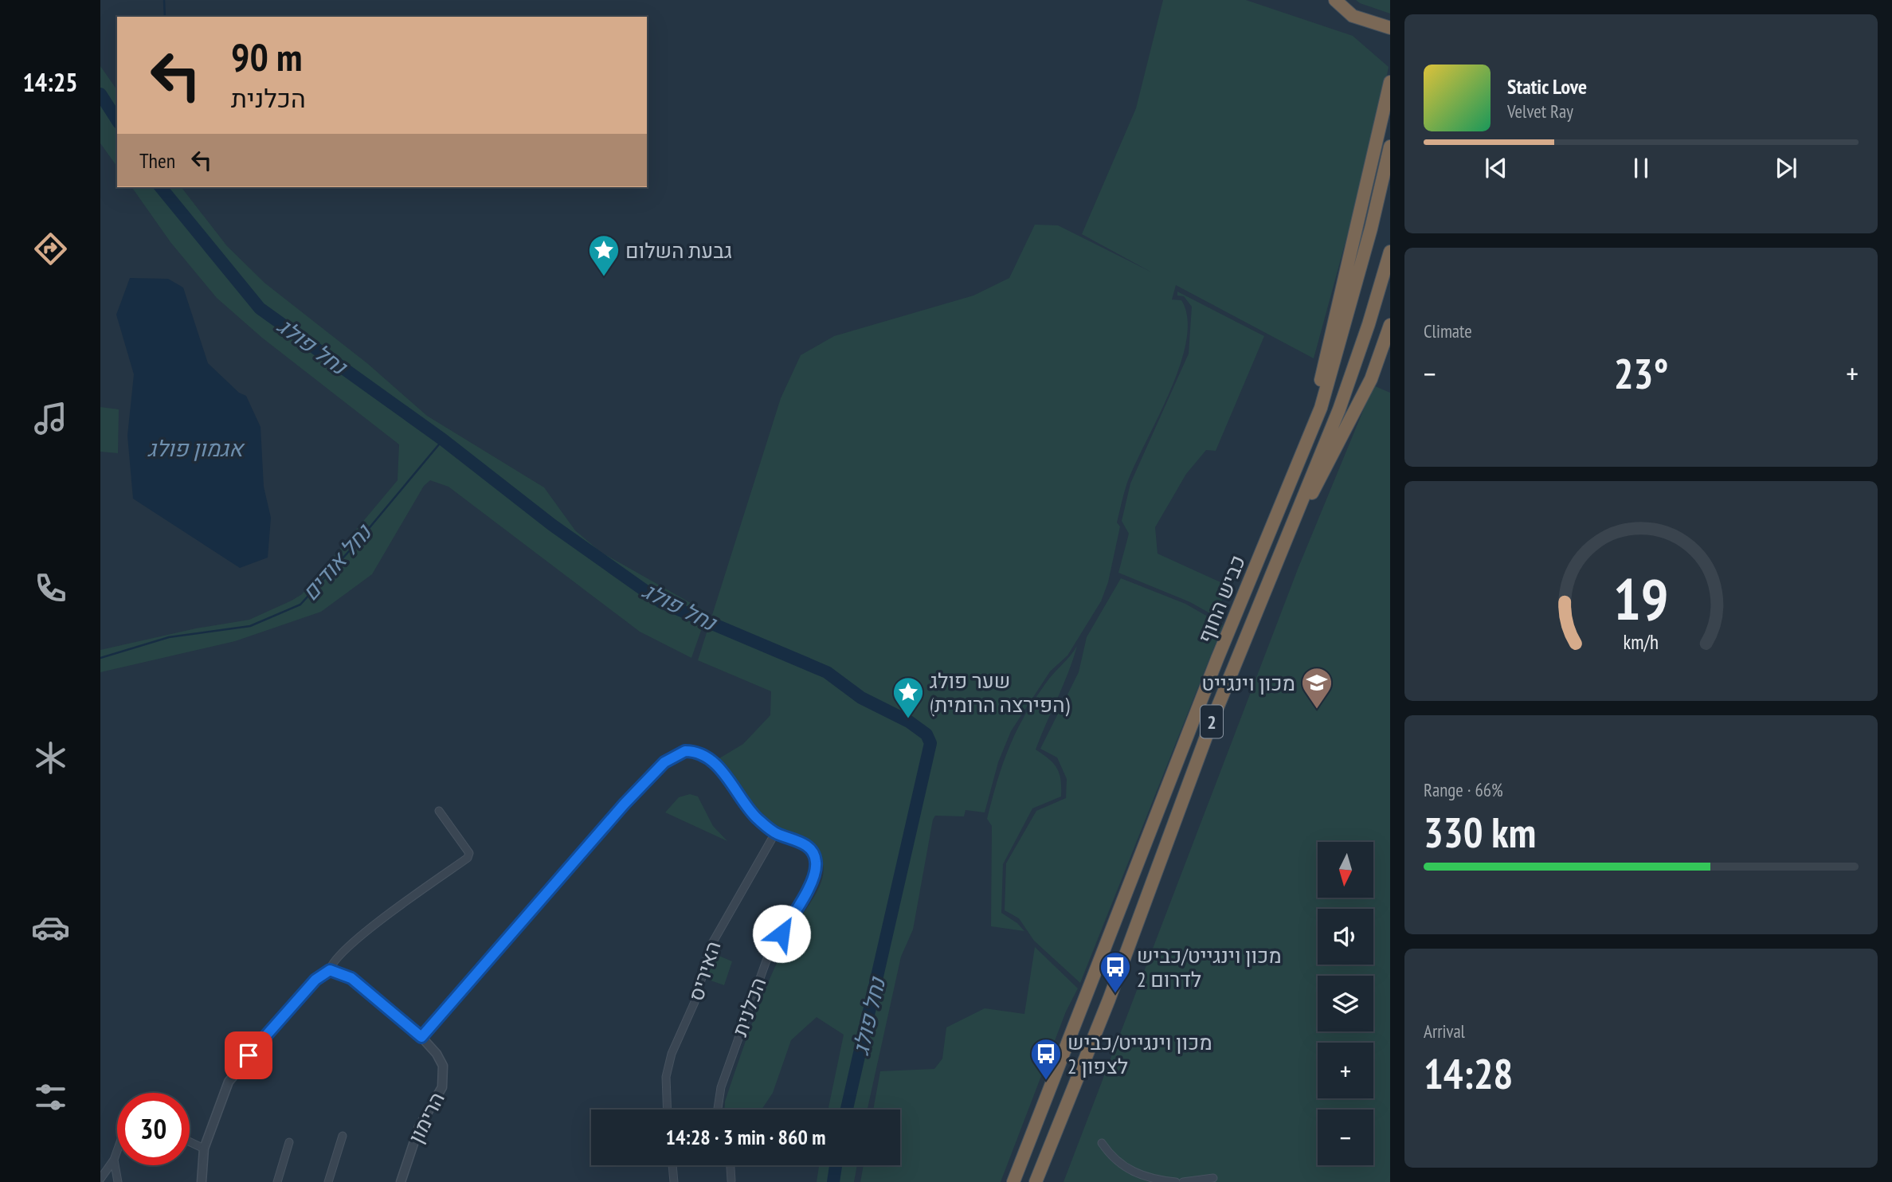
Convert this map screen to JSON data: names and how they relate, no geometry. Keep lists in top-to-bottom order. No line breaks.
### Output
{"streets":{"highway":["כביש החוף","2"],"street":["האיריס","הכלנית","הרימון"]},"crossings":[["האיריס","הכלנית"],["הכלנית","הרימון"]],"water":["נחל פולג","אגמון פולג","נחל אודים"],"places":{"place":["גבעת השלום","שער פולג (הפירצה הרומית)"],"school or university":["מכון וינגייט"],"bus stop":["מכון וינגייט/כביש 2 לדרום","מכון וינגייט/כביש 2 לצפון"]},"north":"bottom","page":{"tabs":"14:25","turn":["90 m","הכלנית"],"song":["Static Love","Velvet Ray"],"then":"Then","tile":["Climate",["Range · 66%","330 km"],["Arrival","14:28"]],"heat":["−","23°","+"],"map_buttons":["+","−"],"limit":"30","trip":"14:28 · 3 min · 860 m","gauge":["19","km/h"]}}
